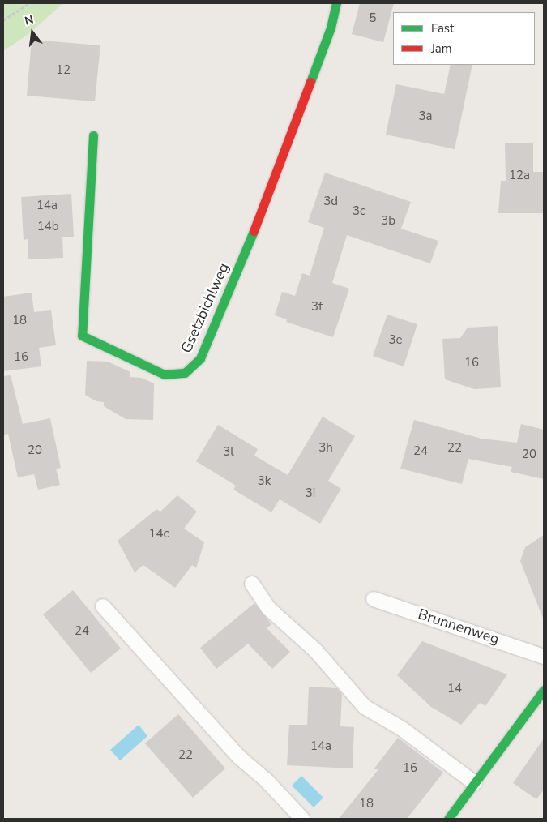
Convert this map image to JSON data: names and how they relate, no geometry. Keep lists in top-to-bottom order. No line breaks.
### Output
{"streets":{"street":["Gsetzbichlweg"],"lane":["Brunnenweg"]},"house_numbers":["5","12","3a","12a","3d","14a","3c","3b","14b","3f","18","3e","16","16","3h","22","20","24","3l","20","3k","3i","14c","24","14","14a","22","16","18"],"legend":["Fast","Jam"],"north":"top"}
